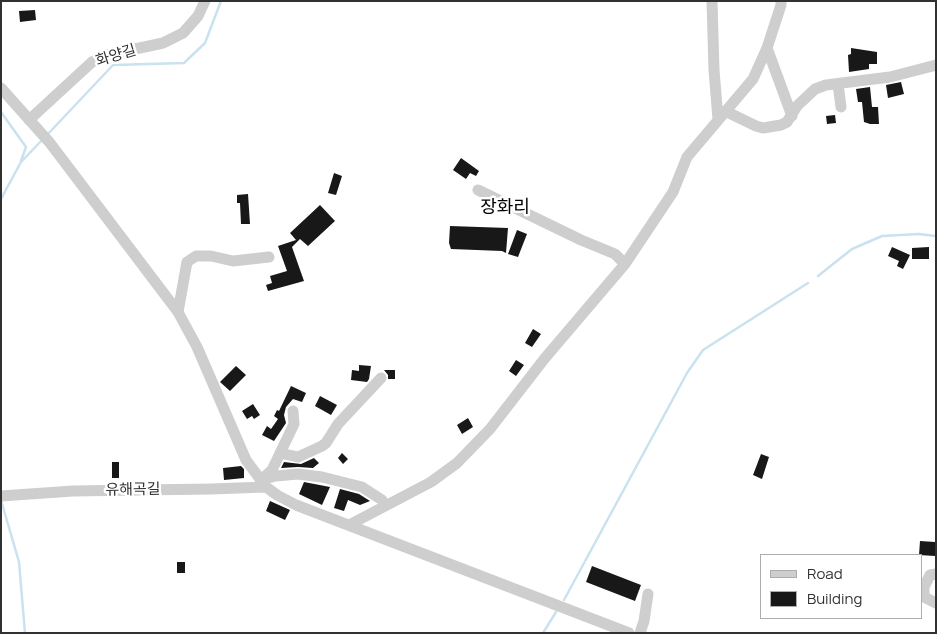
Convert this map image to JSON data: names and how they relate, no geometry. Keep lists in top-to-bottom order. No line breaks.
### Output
{"streets":{"street":["화양길","유해곡길"]},"districts":["장화리"],"legend":["Road","Building"]}
